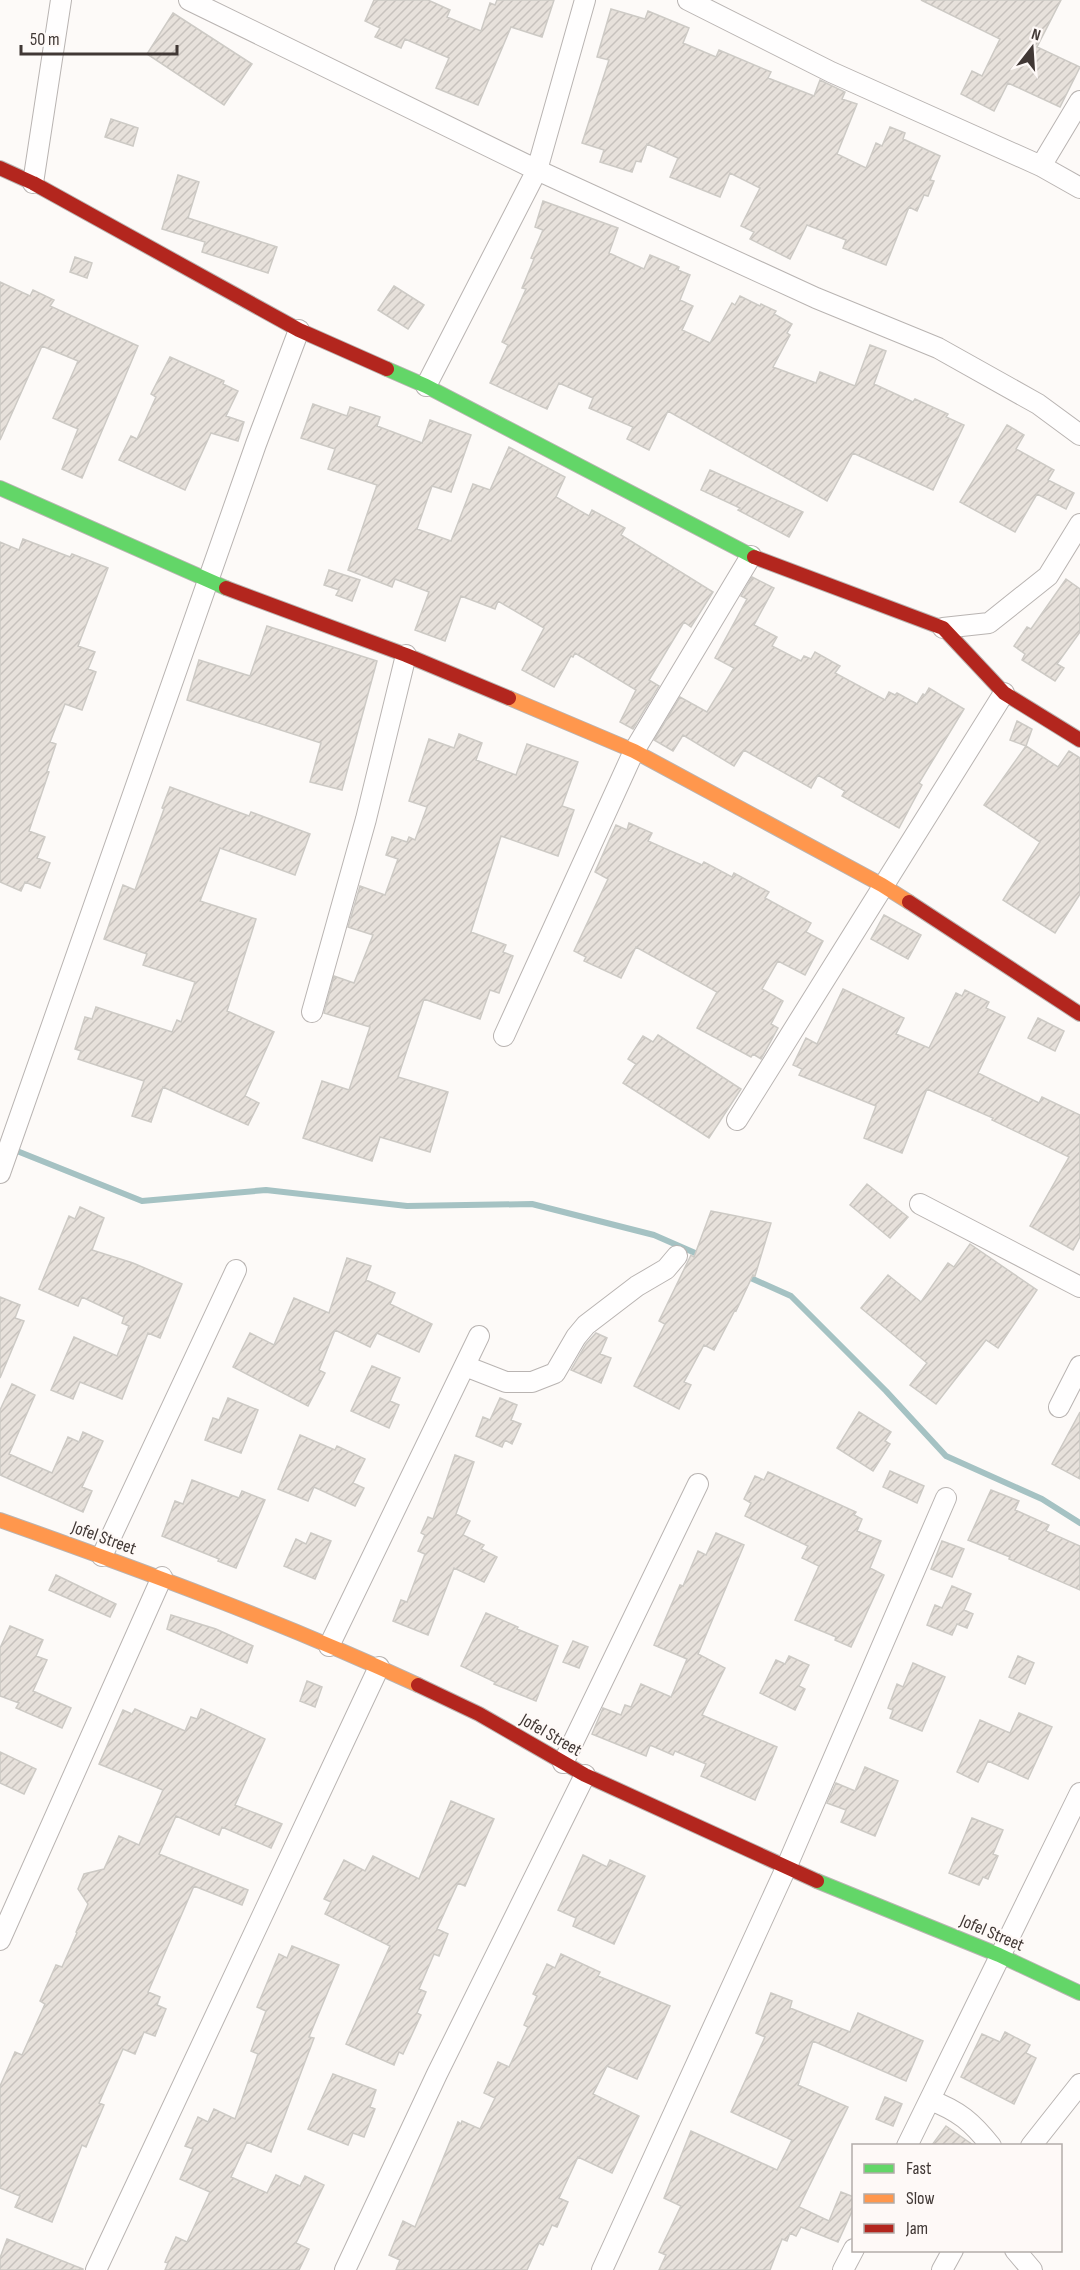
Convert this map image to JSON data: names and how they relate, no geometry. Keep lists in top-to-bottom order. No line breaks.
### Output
{"streets":{"street":["Jofel Street"]},"legend":["Fast","Slow","Jam"],"scale_bar":"50 m","north":"top"}
